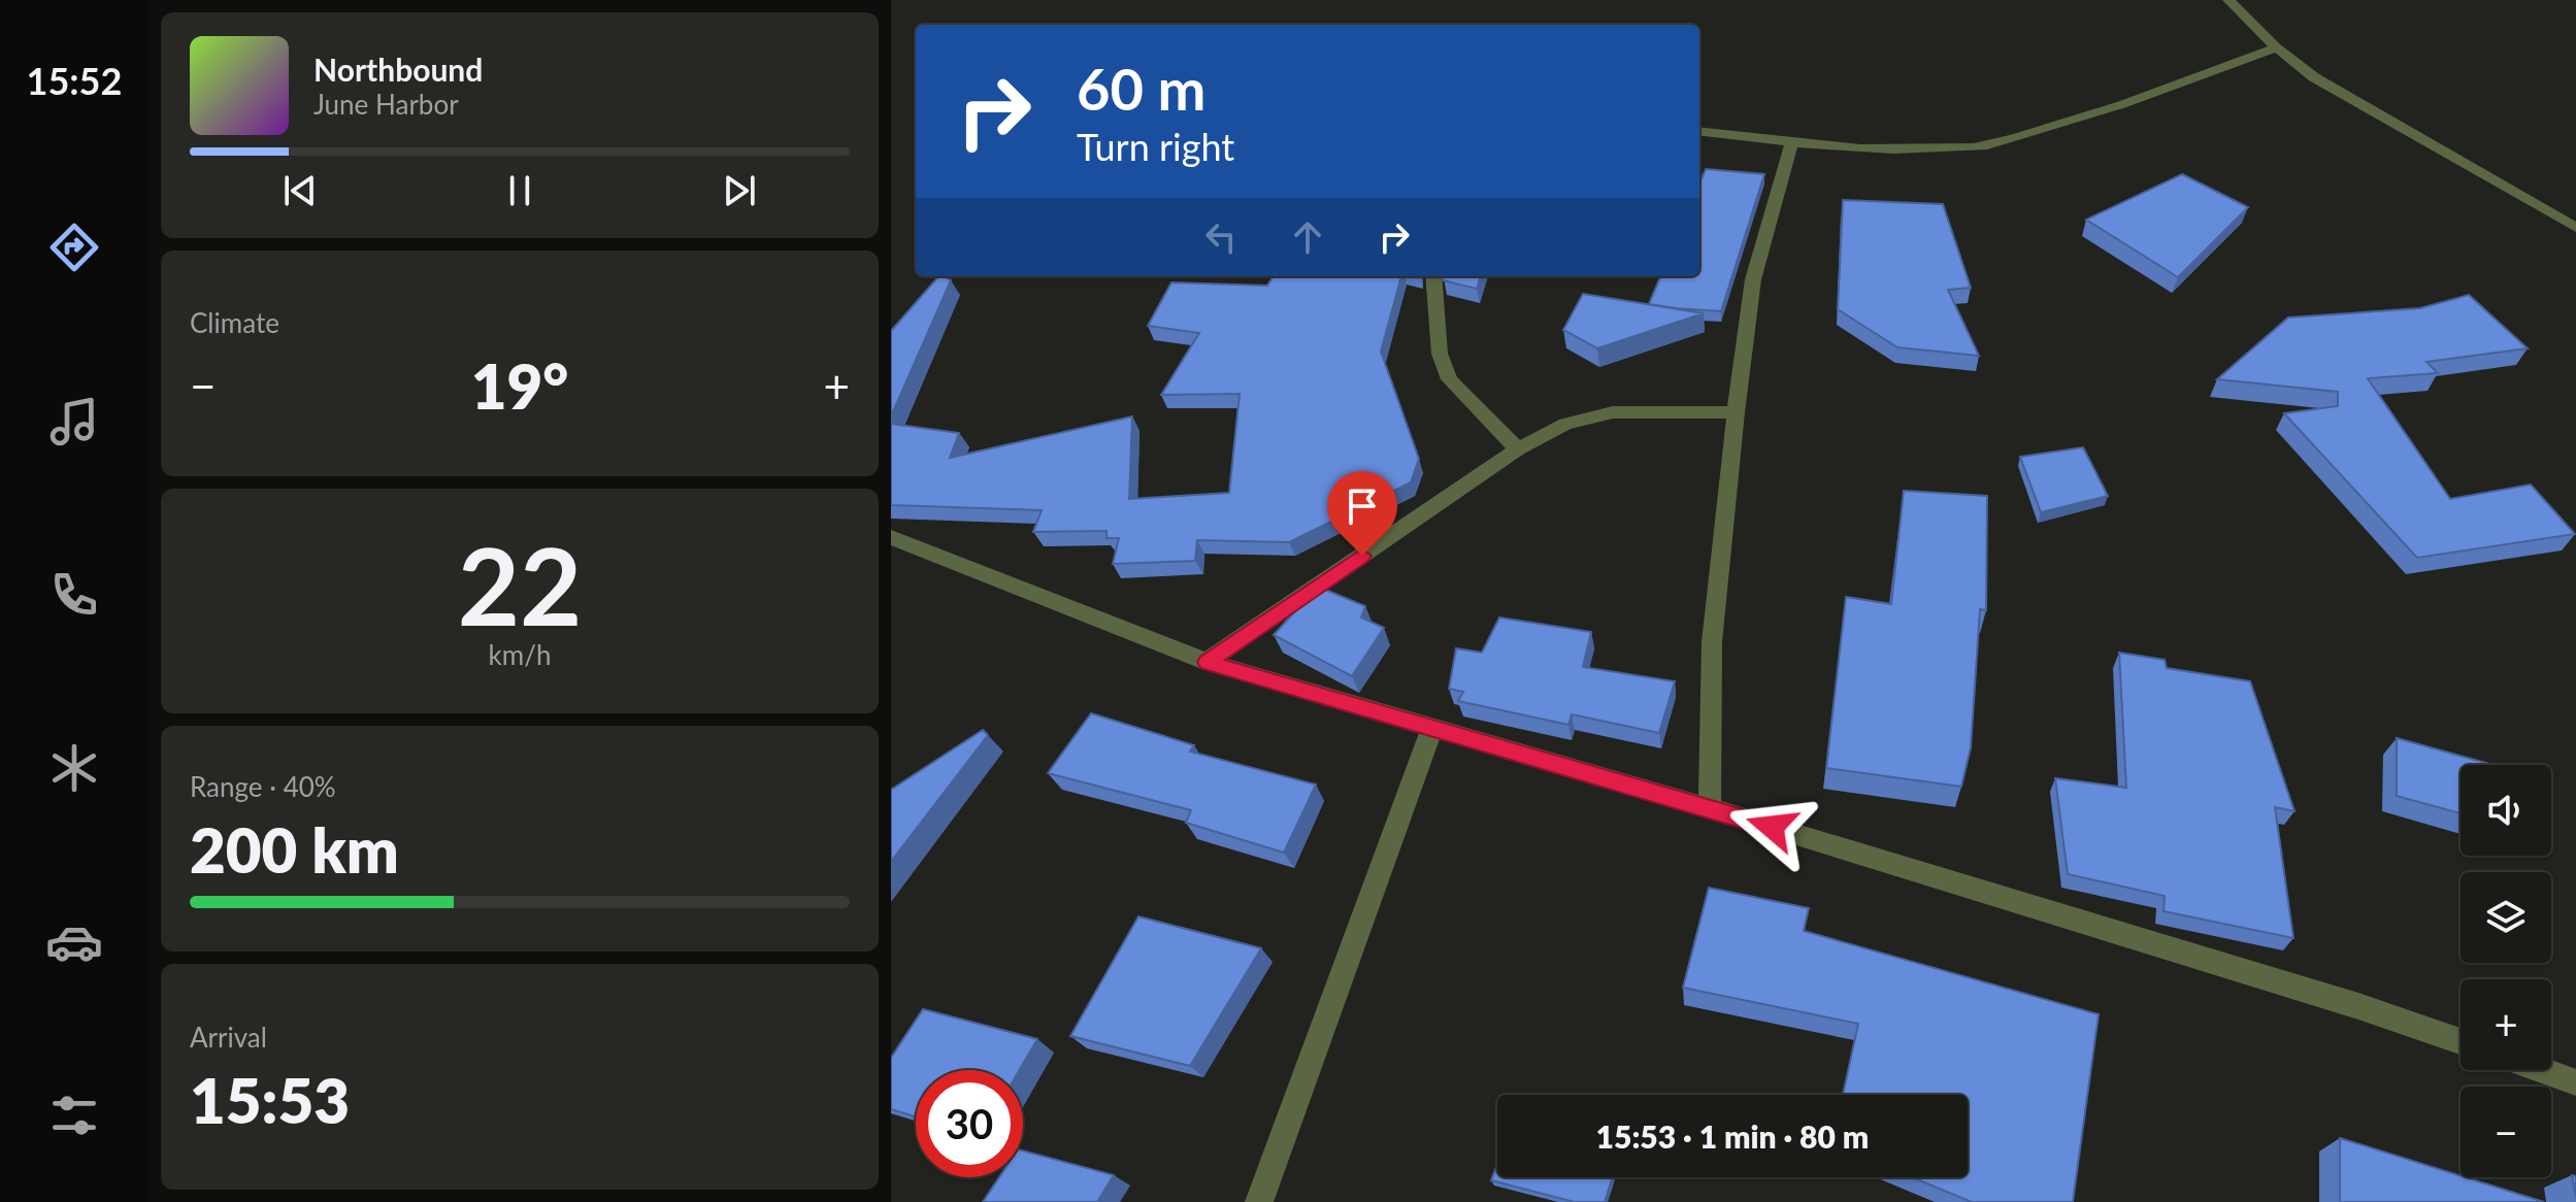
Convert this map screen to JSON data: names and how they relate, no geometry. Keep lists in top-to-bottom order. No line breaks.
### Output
{"page":{"tabs":"15:52","turn":["60 m","Turn right"],"song":["Northbound","June Harbor"],"tile":["Climate",["22","km/h"],["Range · 40%","200 km"],["Arrival","15:53"]],"heat":["−","19°","+"],"map_buttons":["+","−"],"limit":"30","trip":"15:53 · 1 min · 80 m"}}
